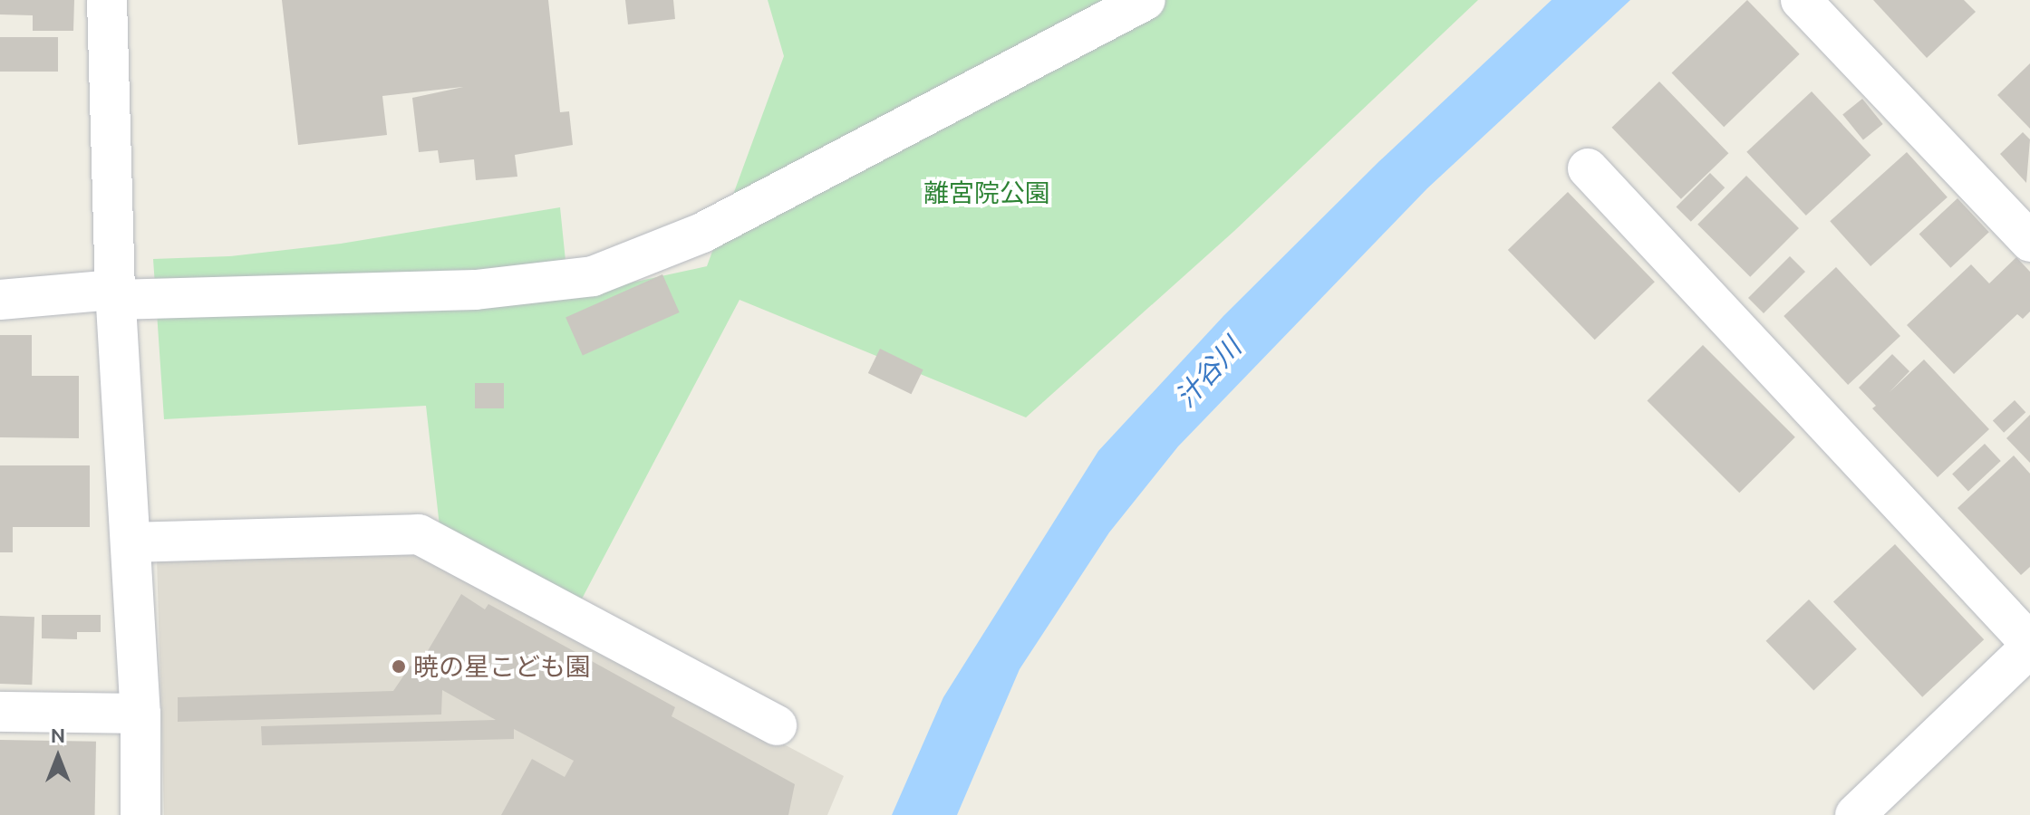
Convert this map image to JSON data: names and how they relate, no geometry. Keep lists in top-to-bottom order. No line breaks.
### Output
{"water":["汁谷川"],"parks":["離宮院公園"],"places":["暁の星こども園"],"north":"top"}
